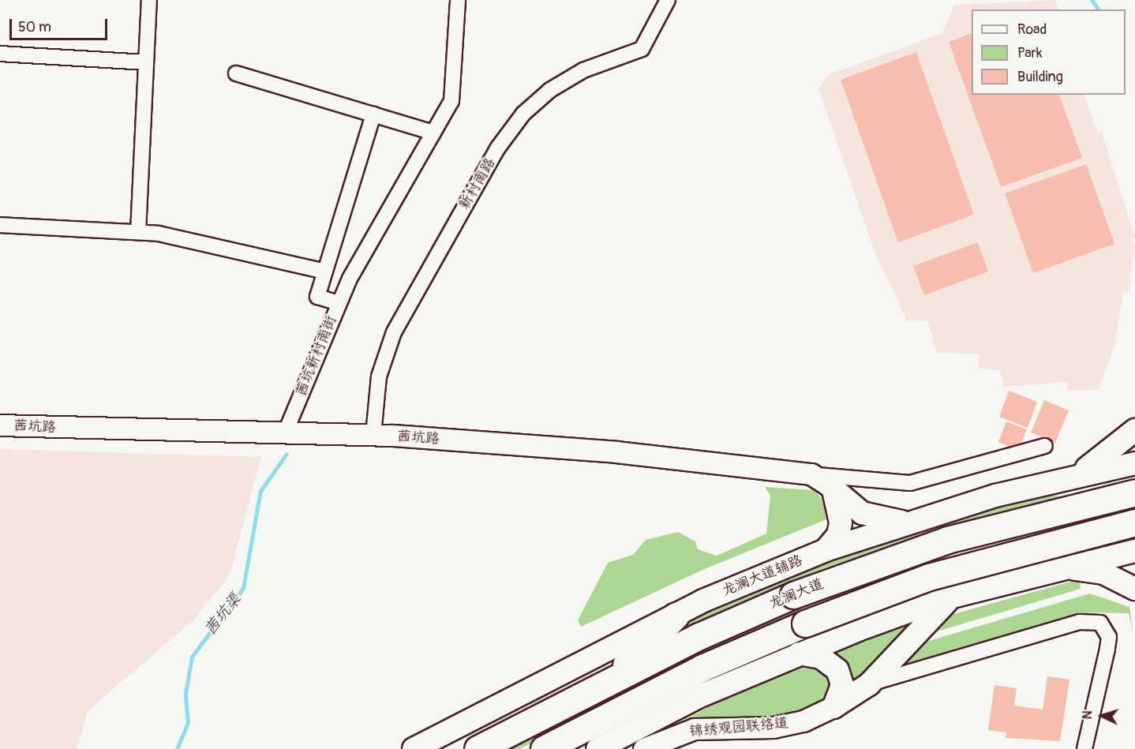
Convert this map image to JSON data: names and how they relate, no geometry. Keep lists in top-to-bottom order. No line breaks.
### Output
{"streets":{"highway":["龙澜大道"],"main road":["龙澜大道辅路"],"street":["新村南路","茜坑新村南街","茜坑路","锦绣观园联络道"]},"crossings":[["新村南路","茜坑路"],["茜坑新村南街","茜坑路"]],"water":["茜坑渠"],"legend":["Road","Park","Building"],"scale_bar":"50 m","north":"left"}
